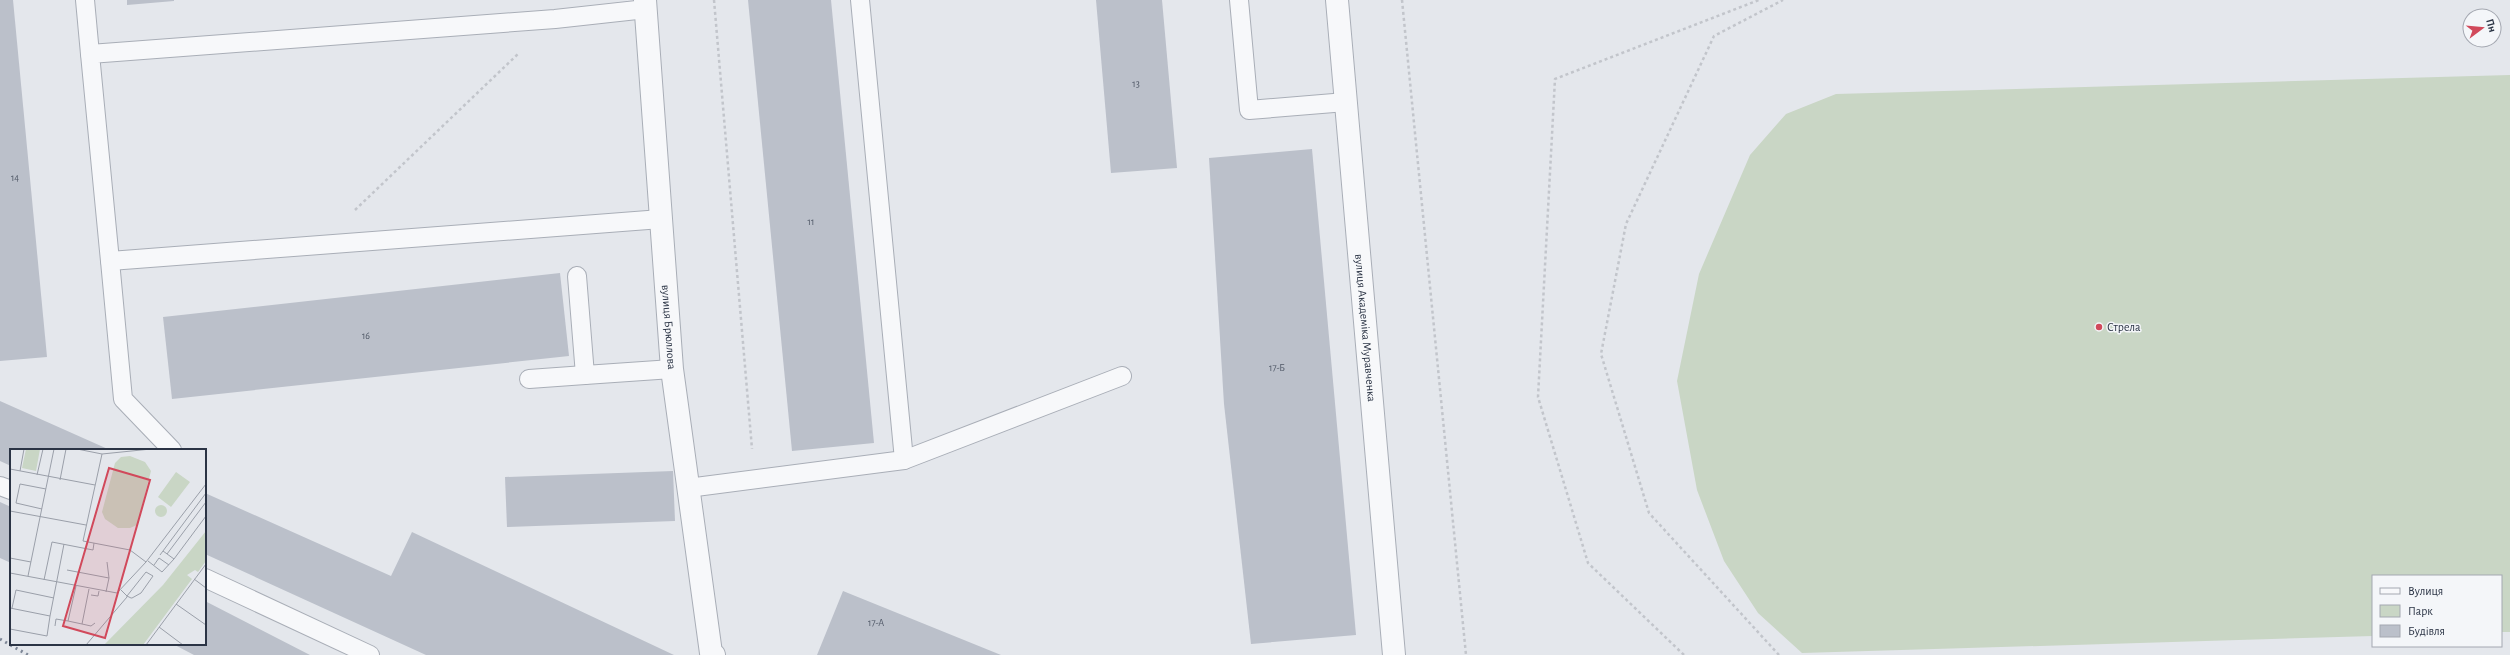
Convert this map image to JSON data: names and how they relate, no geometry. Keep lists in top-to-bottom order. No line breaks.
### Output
{"streets":{"street":["вулиця Брюллова","вулиця Академіка Муравченка"]},"places":["Стрела"],"house_numbers":["13","14","11","16","17-Б","17-А"],"legend":["Вулиця","Парк","Будівля"],"north":"right"}
